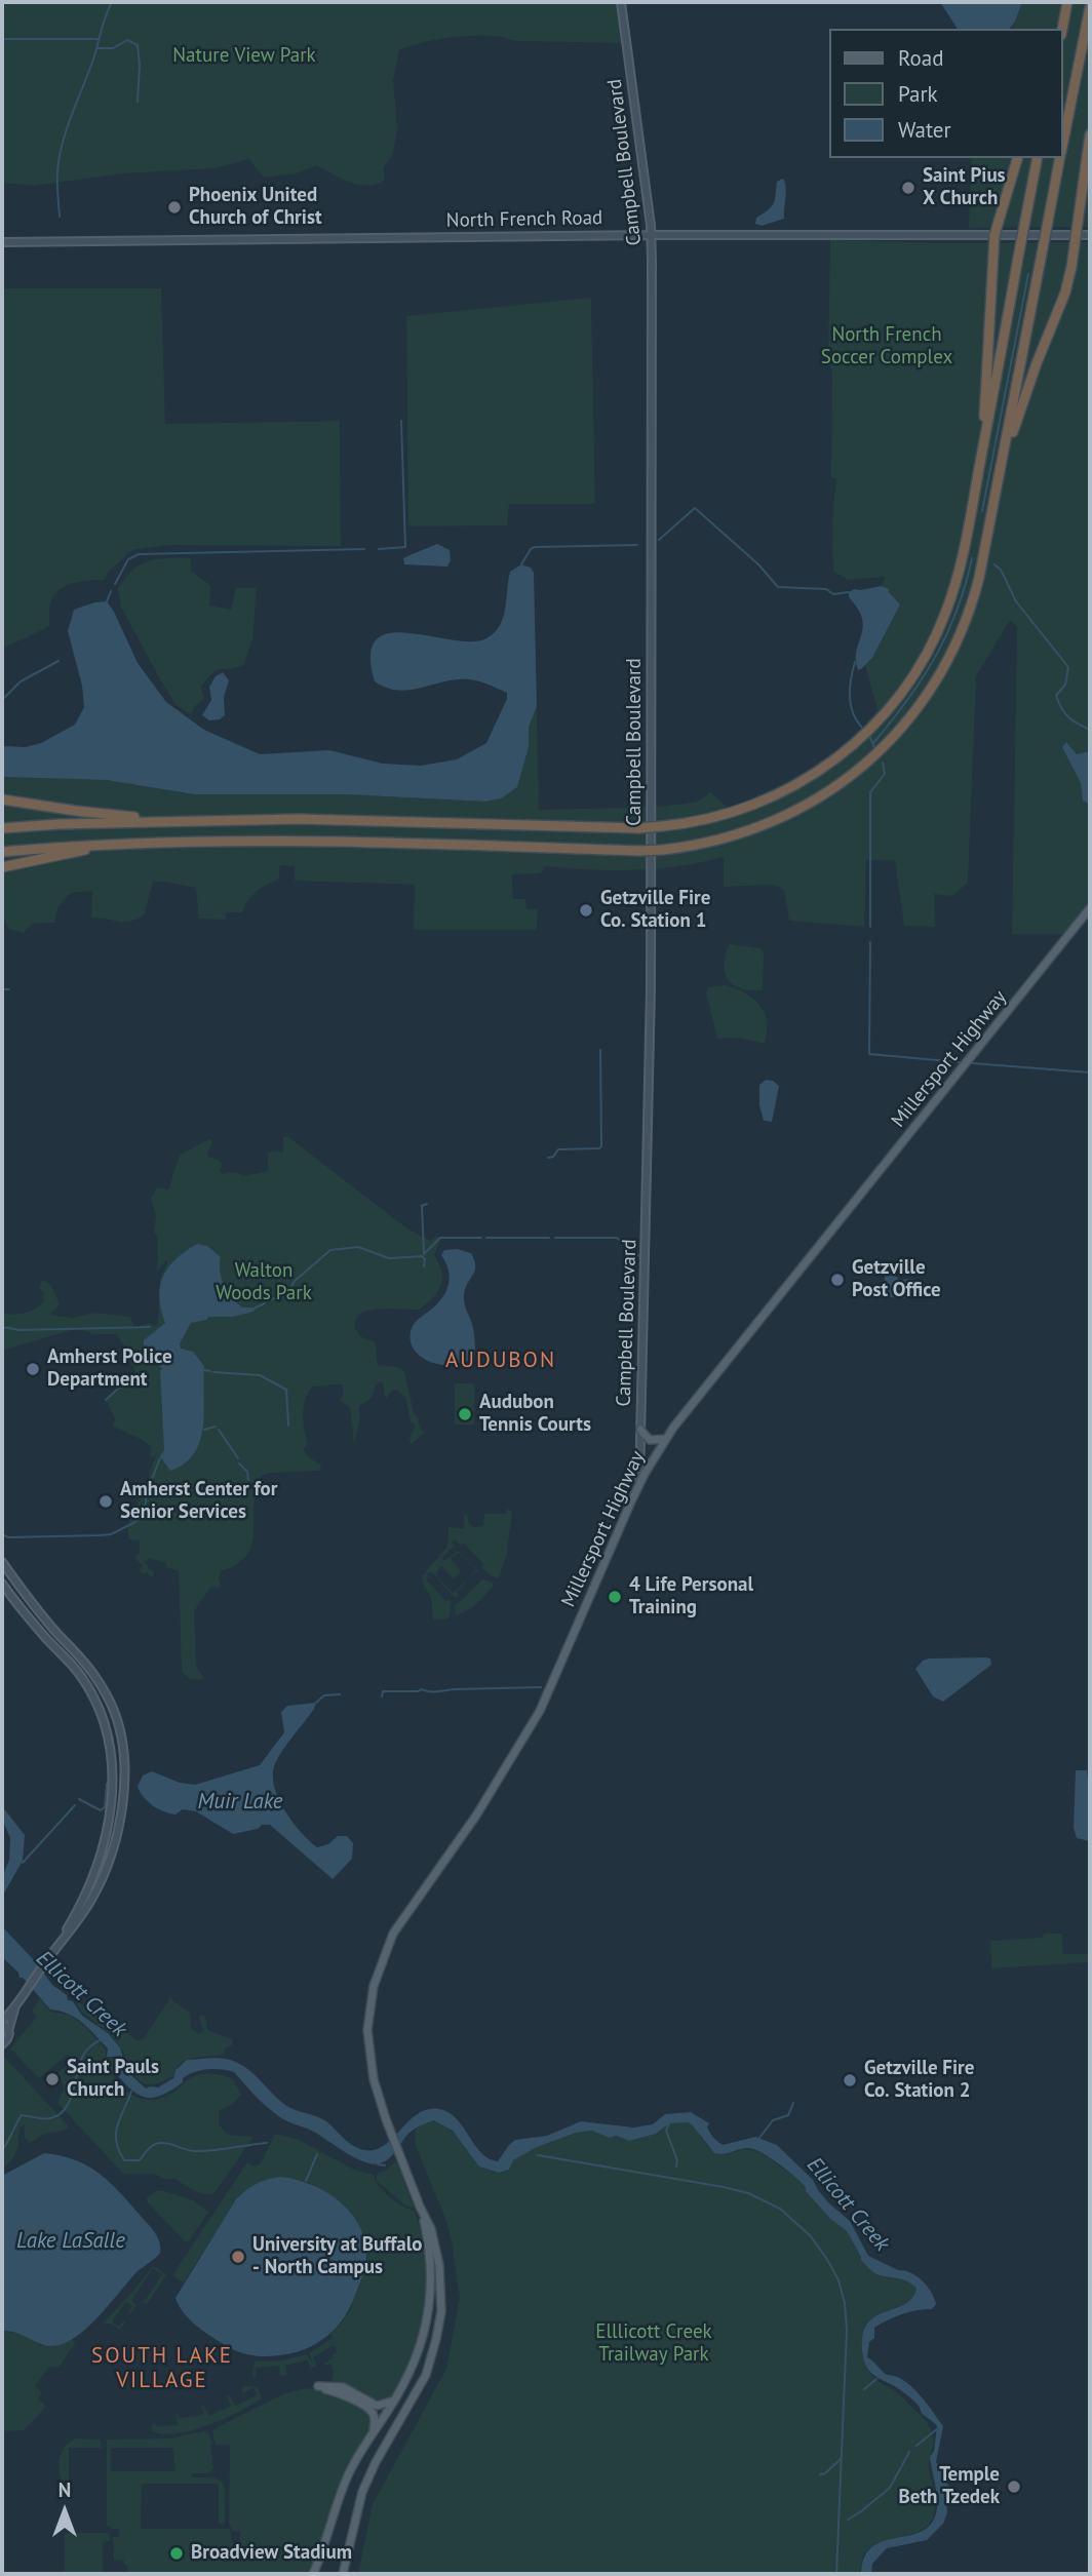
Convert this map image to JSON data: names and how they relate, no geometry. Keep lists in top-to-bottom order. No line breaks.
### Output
{"streets":{"main road":["Campbell Boulevard","North French Road","Millersport Highway"]},"crossings":[["Campbell Boulevard","North French Road"],["Campbell Boulevard","Millersport Highway"]],"districts":["AUDUBON","SOUTH LAKE VILLAGE"],"water":["Muir Lake","Ellicott Creek","Lake LaSalle"],"parks":["Nature View Park","North French Soccer Complex","Walton Woods Park","Elllicott Creek Trailway Park"],"places":["Saint Pius X Church","Phoenix United Church of Christ","Getzville Fire Co. Station 1","Getzville Post Office","Amherst Police Department","Audubon Tennis Courts","Amherst Center for Senior Services","4 Life Personal Training","Saint Pauls Church","Getzville Fire Co. Station 2","University at Buffalo - North Campus","Temple Beth Tzedek","Broadview Stadium"],"legend":["Road","Park","Water"],"north":"top"}
